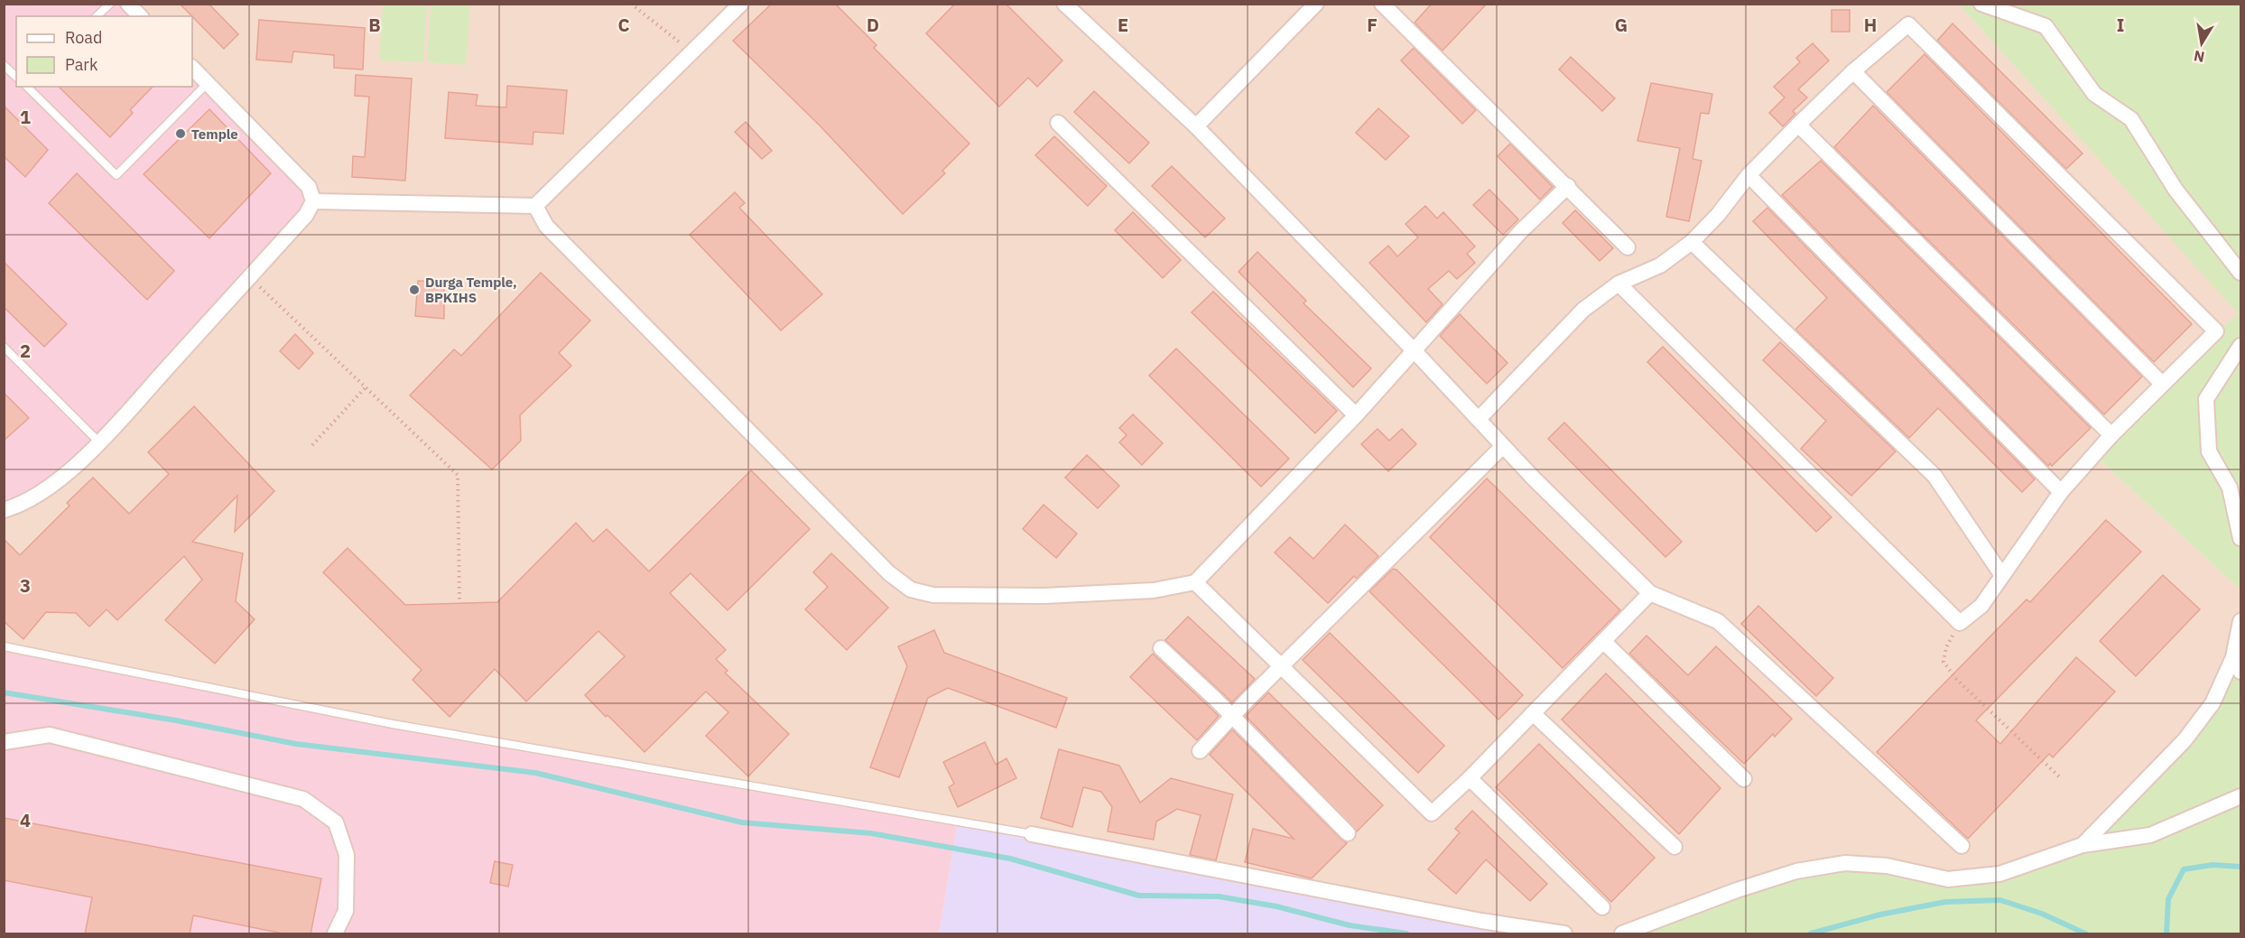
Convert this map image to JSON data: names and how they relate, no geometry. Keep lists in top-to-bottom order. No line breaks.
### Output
{"places":["Temple","Durga Temple, BPKIHS"],"legend":["Road","Park"],"north":"bottom","grid":{"columns":["B","C","D","E","F","G","H","I"],"rows":["1","2","3","4"]}}
